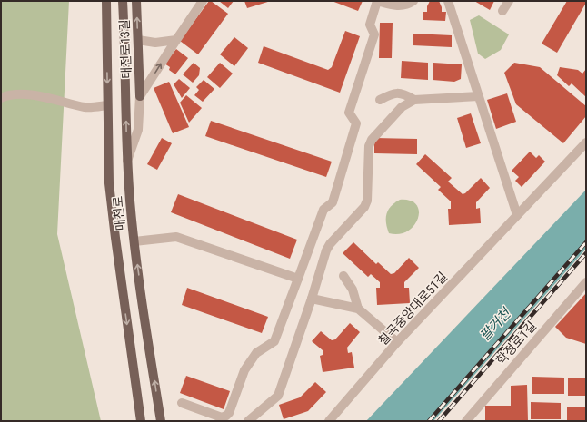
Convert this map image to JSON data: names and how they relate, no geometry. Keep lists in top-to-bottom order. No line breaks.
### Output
{"streets":{"main road":["태전로13길","매천로"],"street":["칠곡중앙대로51길","학정로1길"]},"water":["팔거천"]}
